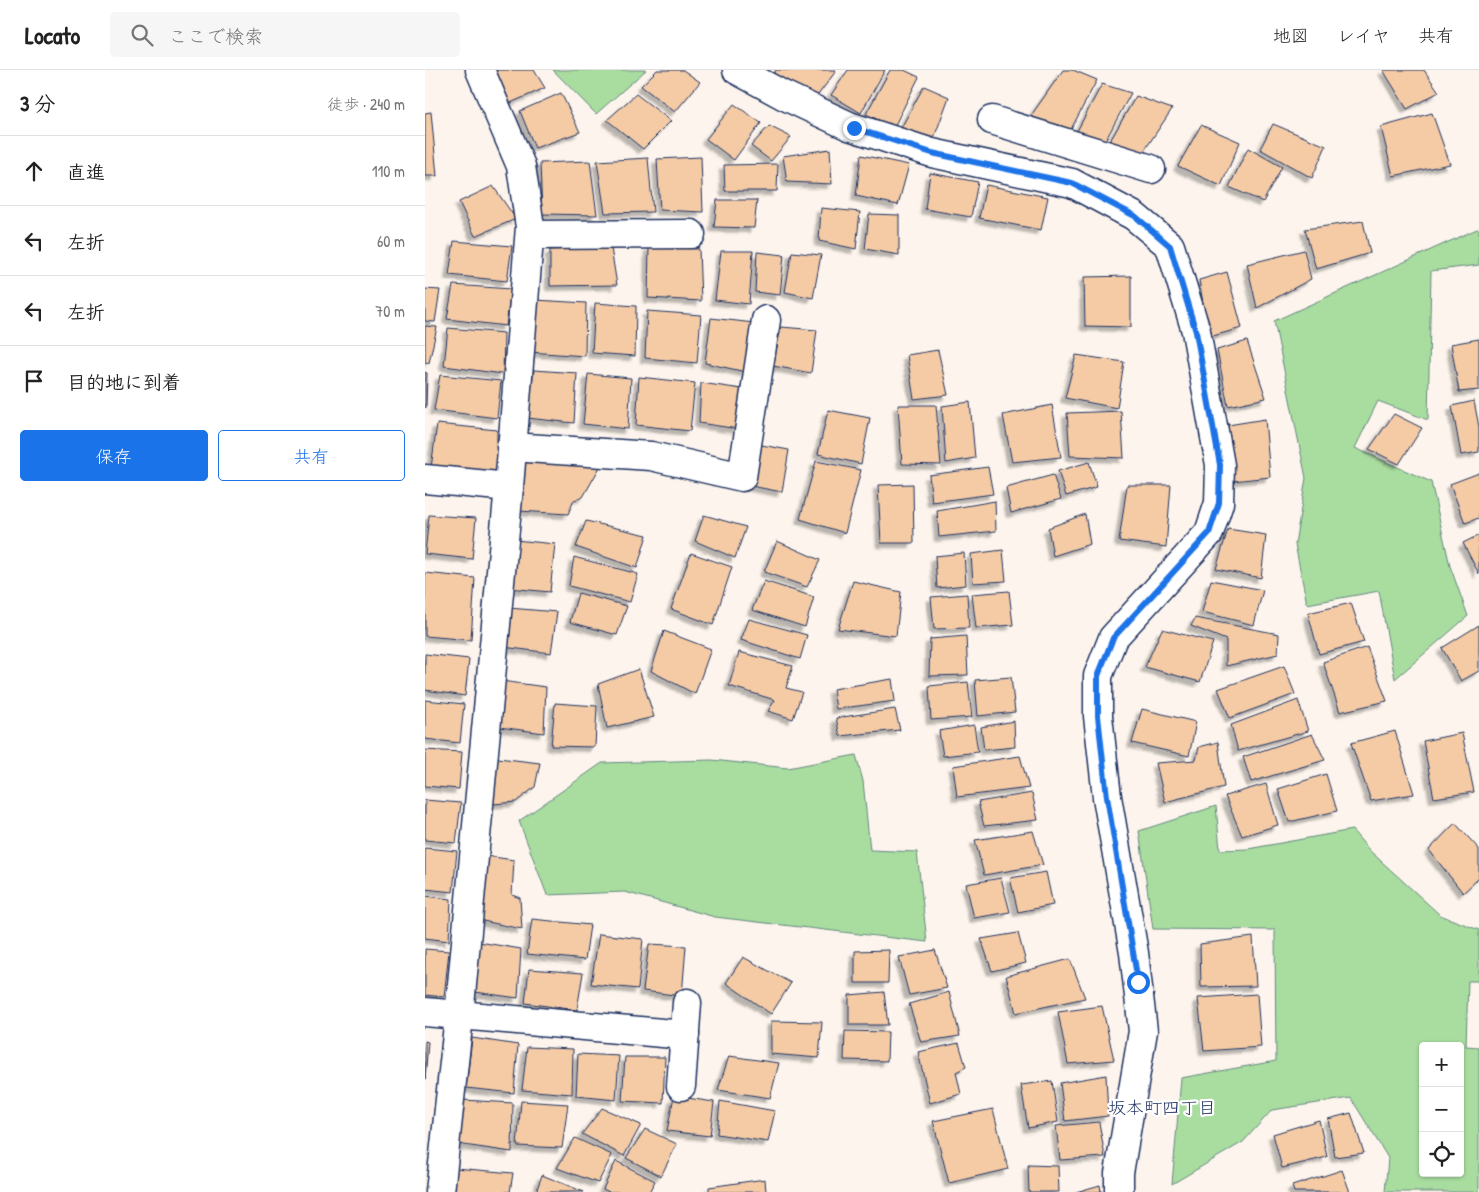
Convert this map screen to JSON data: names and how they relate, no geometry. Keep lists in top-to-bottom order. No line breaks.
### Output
{"districts":["坂本町四丁目"],"page":{"header":"Locato","search":"ここで検索","nav":["地図","レイヤ","共有"],"heading":["3 分","徒歩 · 240 m"],"list":[["直進","110 m"],["左折","60 m"],["左折","70 m"],"目的地に到着"],"buttons":["保存","共有"],"map_buttons":["+","−"]}}
